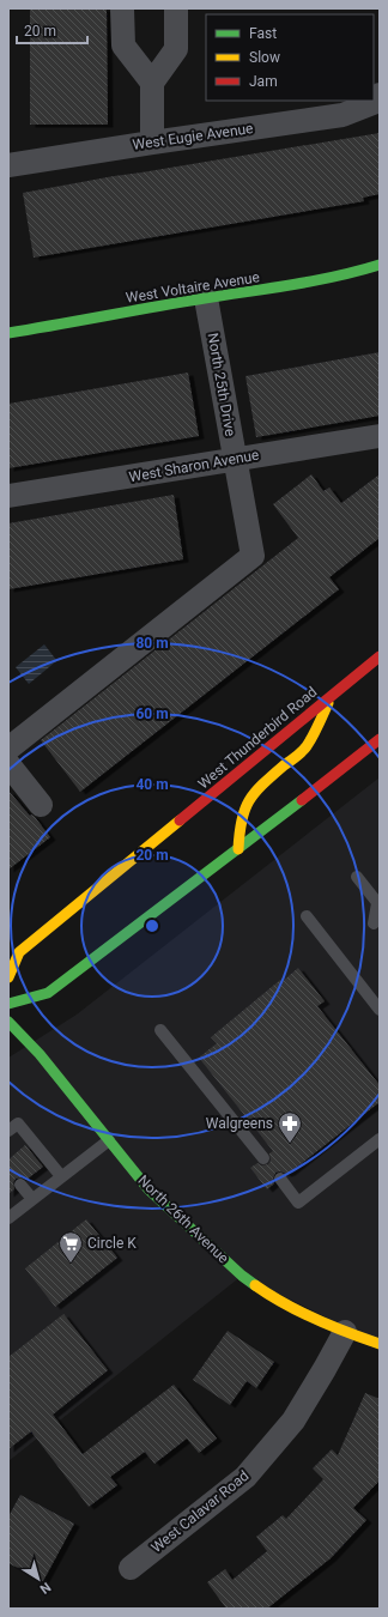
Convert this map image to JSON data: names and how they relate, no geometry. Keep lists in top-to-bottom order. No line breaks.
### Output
{"streets":{"main road":["West Voltaire Avenue","West Thunderbird Road","North 26th Avenue"],"street":["West Eugie Avenue","North 25th Drive","West Sharon Avenue","West Calavar Road"]},"crossings":[["West Voltaire Avenue","North 25th Drive"],["North 25th Drive","West Sharon Avenue"],["North 26th Avenue","West Calavar Road"]],"places":{"pharmacy":["Walgreens"],"supermarket":["Circle K"]},"legend":["Fast","Slow","Jam"],"scale_bar":"20 m","north":"bottom right","rings":["80 m","60 m","40 m","20 m"]}
